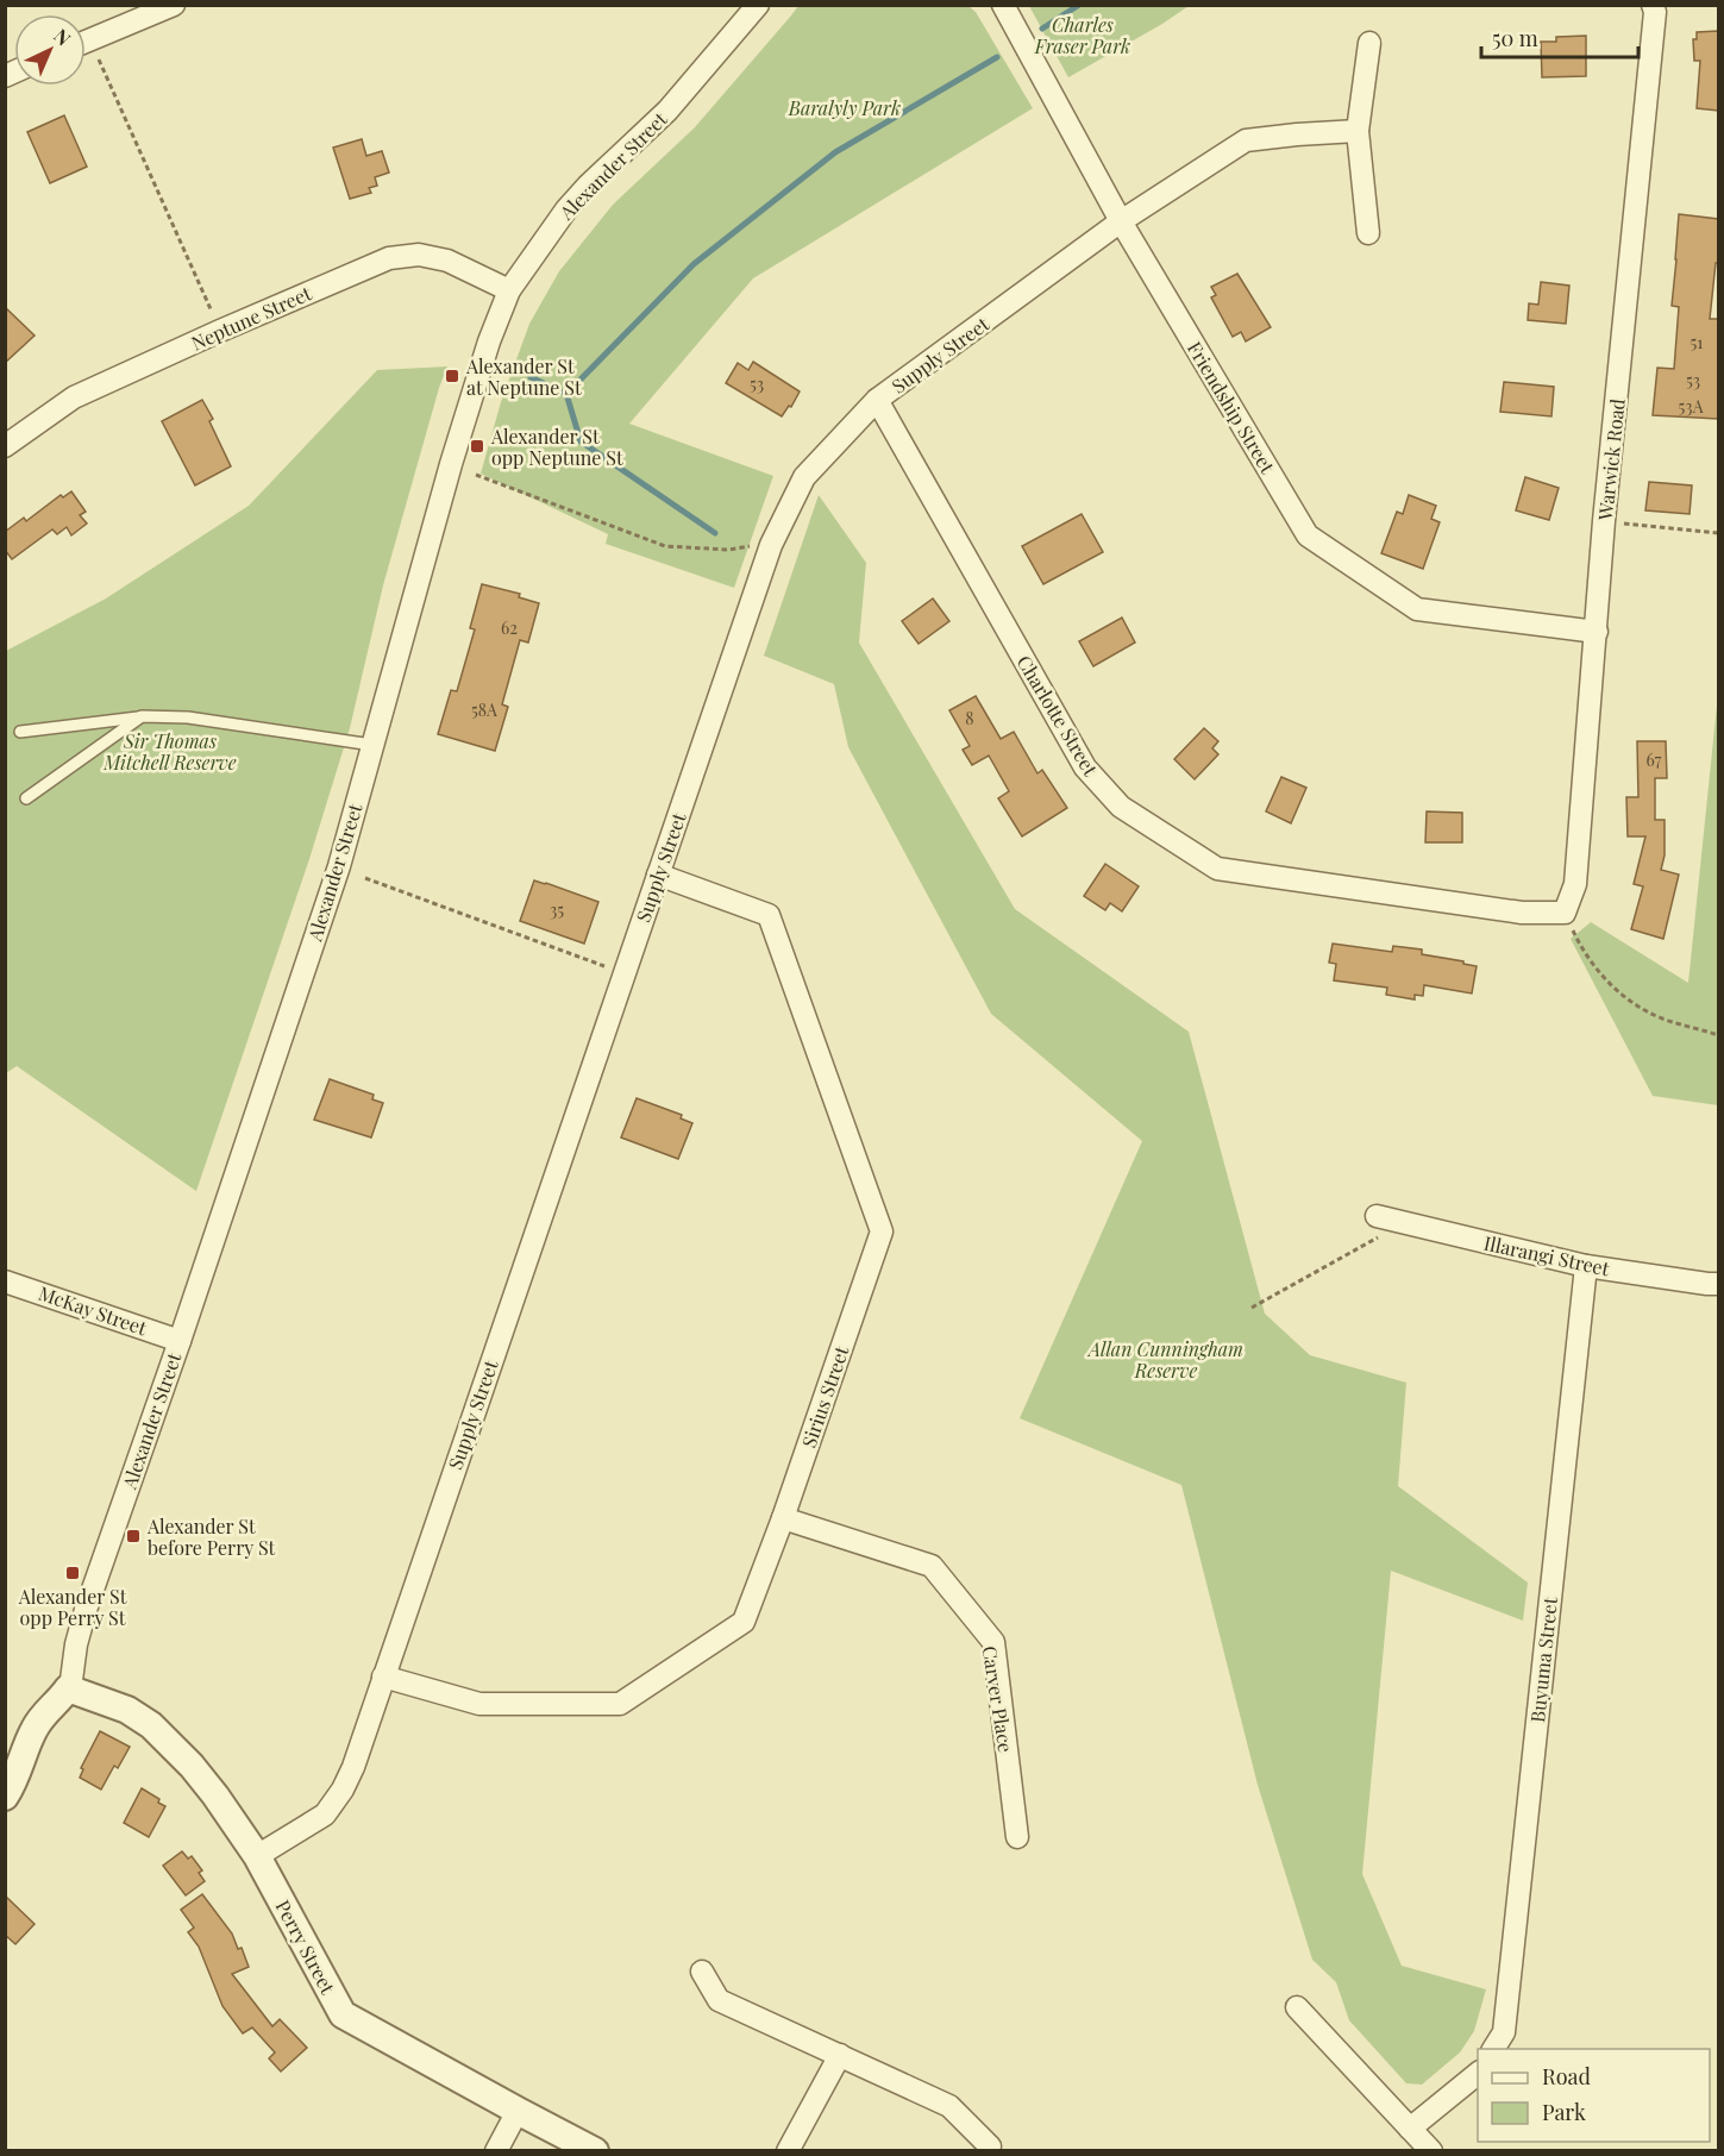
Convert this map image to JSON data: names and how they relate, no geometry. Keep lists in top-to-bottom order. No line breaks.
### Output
{"streets":{"street":["Alexander Street","Neptune Street","Supply Street","Friendship Street","Warwick Road","Charlotte Street","Illarangi Street","McKay Street","Sirius Street","Buyuma Street","Carver Place","Perry Street"]},"crossings":[["Alexander Street","Neptune Street"],["Alexander Street","McKay Street"],["Alexander Street","Perry Street"],["Supply Street","Friendship Street"],["Supply Street","Charlotte Street"],["Supply Street","Sirius Street"],["Supply Street","Perry Street"],["Friendship Street","Warwick Road"],["Warwick Road","Charlotte Street"],["Illarangi Street","Buyuma Street"],["Sirius Street","Carver Place"]],"parks":["Charles Fraser Park","Baralyly Park","Sir Thomas Mitchell Reserve","Allan Cunningham Reserve"],"places":{"transit":["Alexander St at Neptune St","Alexander St opp Neptune St","Alexander St before Perry St","Alexander St opp Perry St"]},"house_numbers":["51","53","53","53A","62","58A","8","67","35"],"legend":["Road","Park"],"scale_bar":"50 m","north":"top right"}
